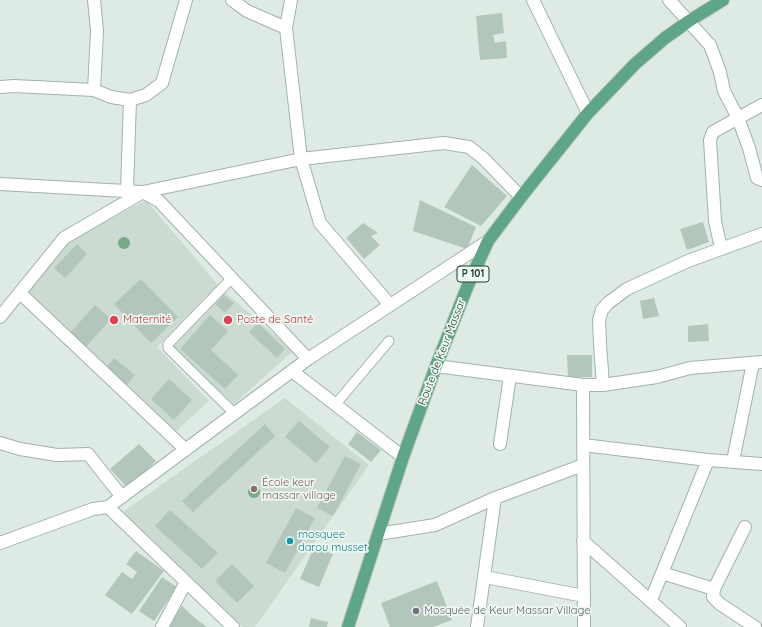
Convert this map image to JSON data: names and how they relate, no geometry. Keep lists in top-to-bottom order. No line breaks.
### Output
{"streets":{"main road":["P 101","Route de Keur Massar"]},"places":["Maternité","Poste de Santé","École keur massar village","mosquee darou musset","Mosquée de Keur Massar Village"]}
